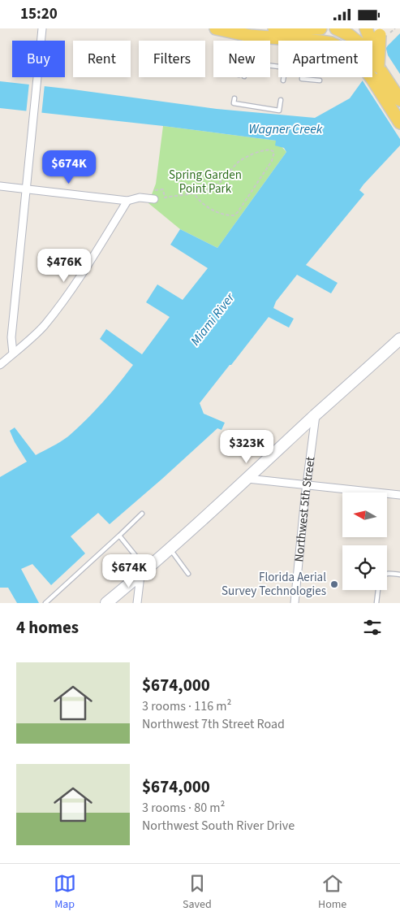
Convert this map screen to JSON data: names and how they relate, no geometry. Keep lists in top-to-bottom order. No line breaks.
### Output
{"streets":{"street":["Northwest 5th Street"]},"water":["Wagner Creek","Miami River"],"parks":["Spring Garden Point Park"],"places":["Florida Aerial Survey Technologies"],"north":"left","page":{"status":"15:20","chip":["Buy","Rent","Filters","New","Apartment"],"price":["$674K","$476K","$323K","$674K"],"heading":"4 homes","list":[{"name":"$674,000","note":"3 rooms · 116 m² · Northwest 7th Street Road"},{"name":"$674,000","note":"3 rooms · 80 m² · Northwest South River Drive"}],"tabs":["Map","Saved","Home"]}}
